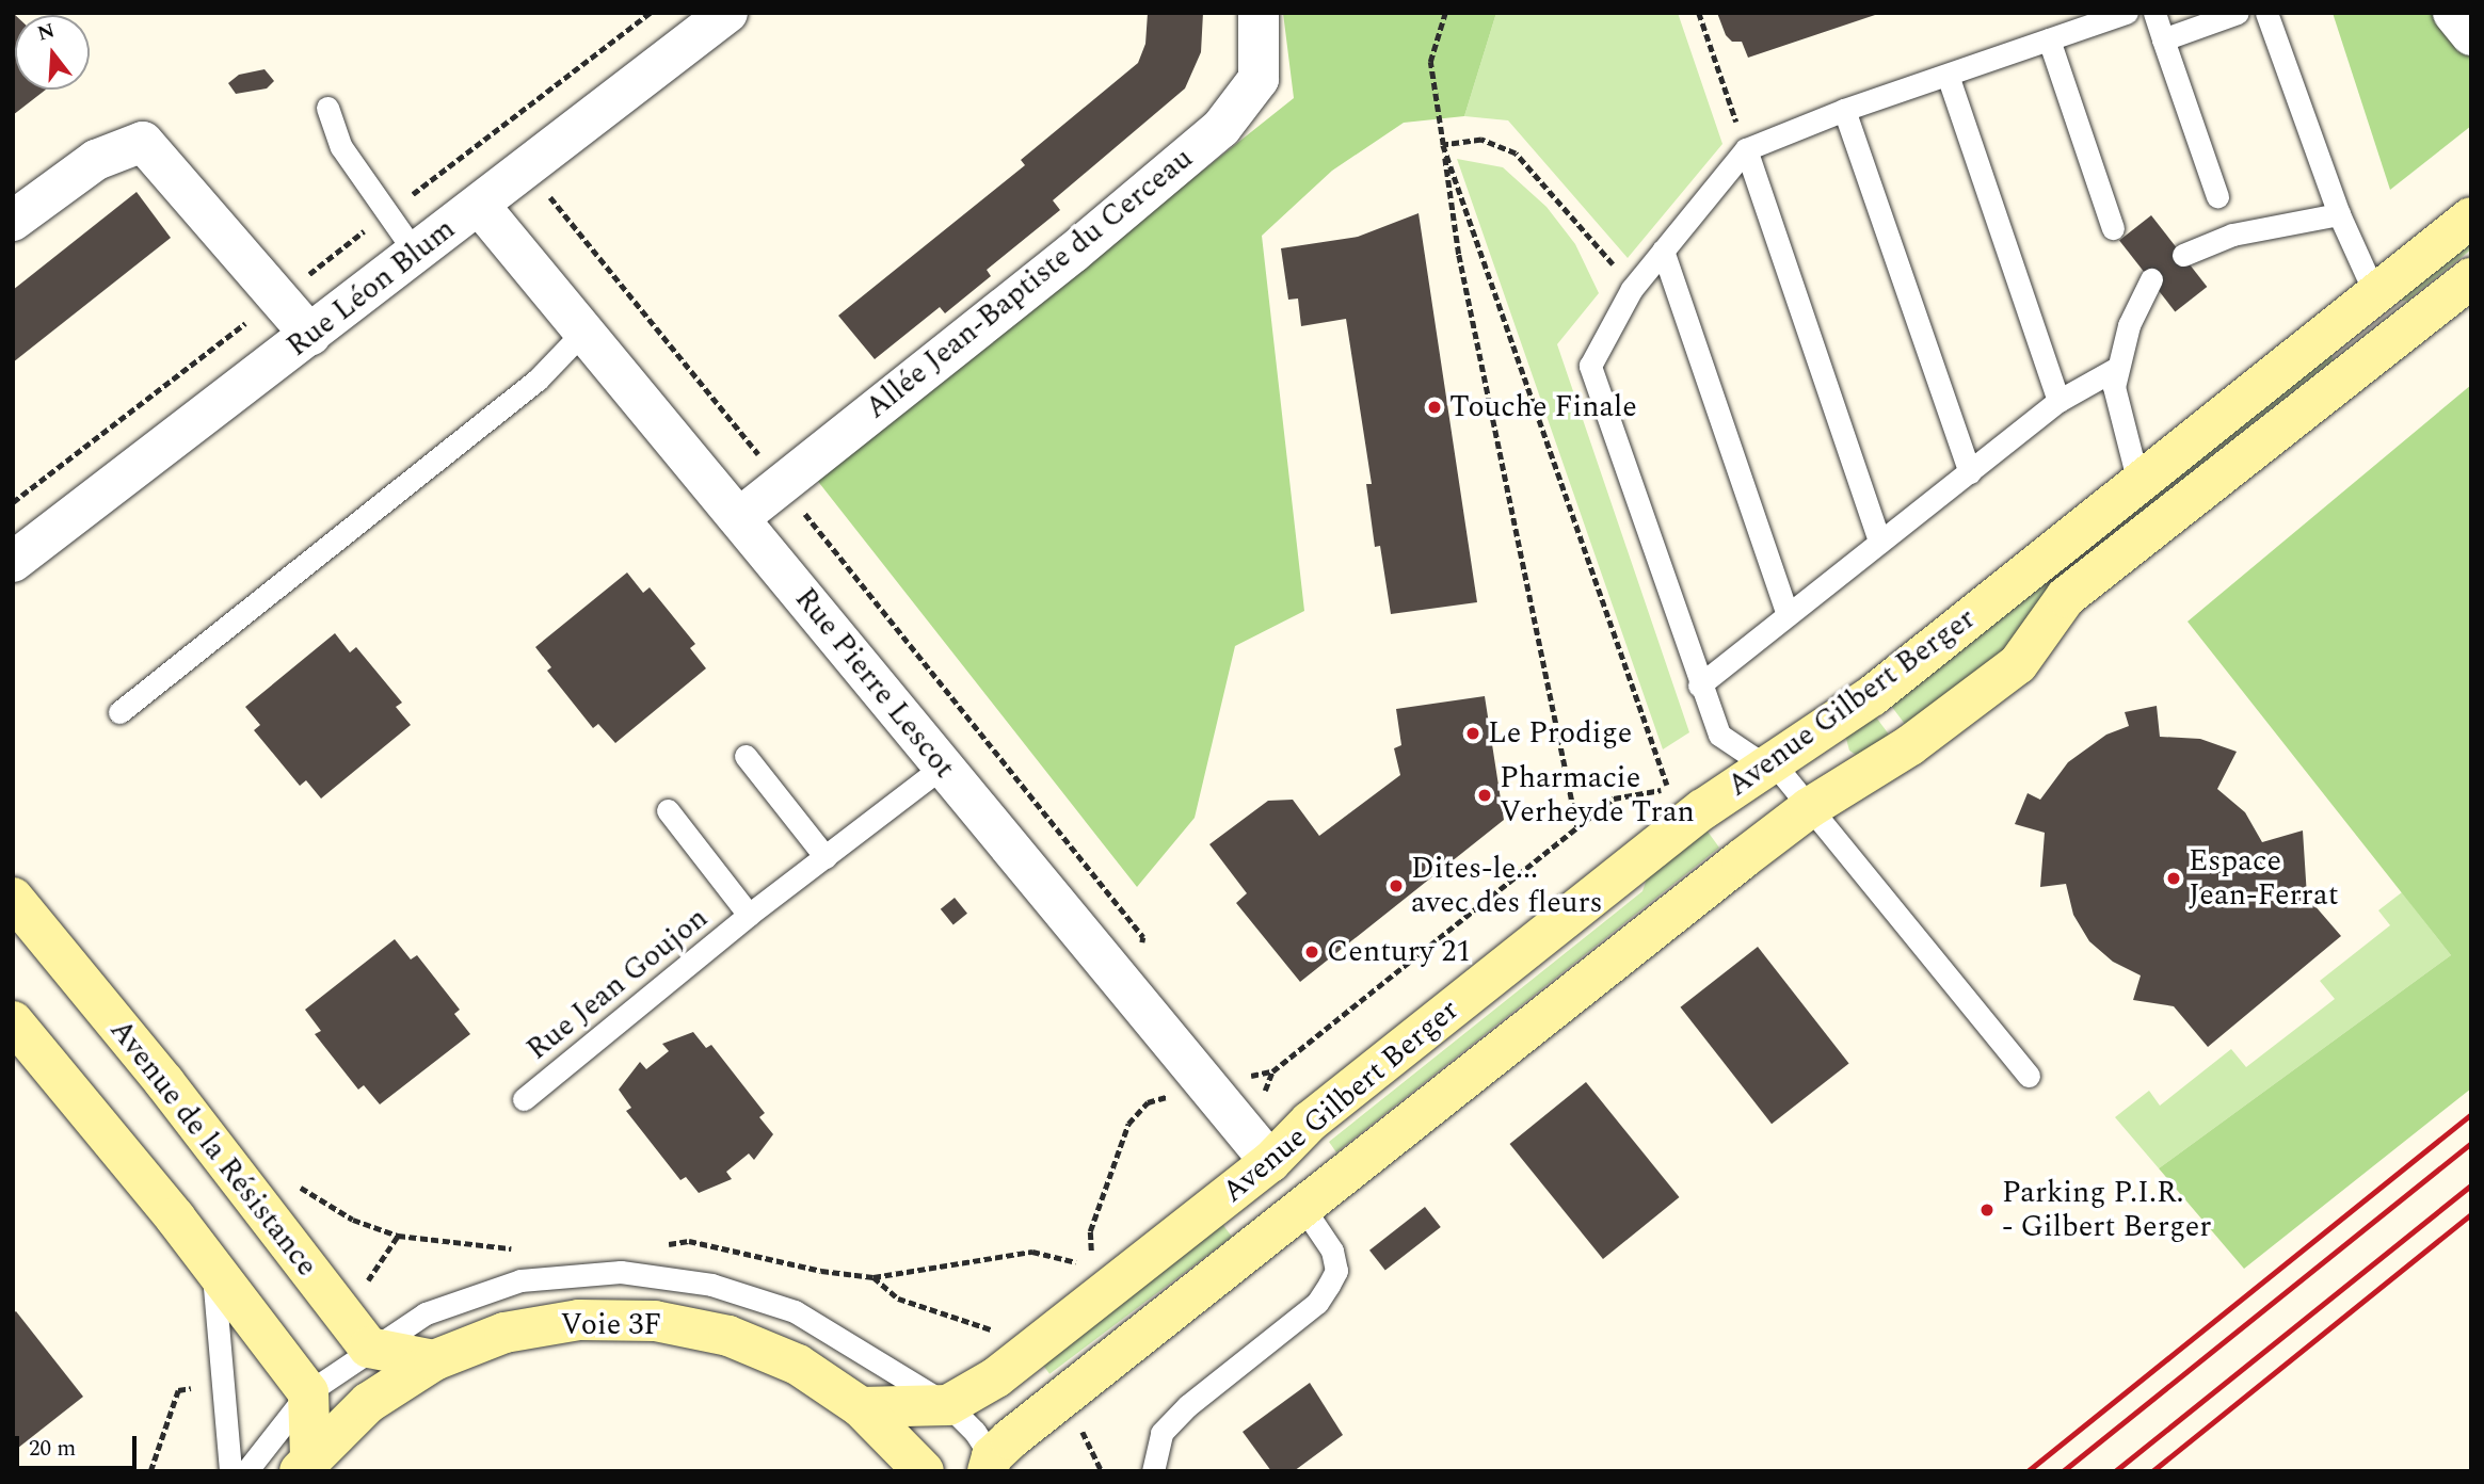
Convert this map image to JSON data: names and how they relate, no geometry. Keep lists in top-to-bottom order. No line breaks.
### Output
{"streets":{"street":["Allée Jean-Baptiste du Cerceau","Rue Léon Blum","Rue Pierre Lescot","Avenue Gilbert Berger","Avenue de la Résistance","Voie 3F"],"lane":["Rue Jean Goujon"]},"crossings":[["Allée Jean-Baptiste du Cerceau","Rue Pierre Lescot"],["Rue Léon Blum","Rue Pierre Lescot"],["Rue Pierre Lescot","Avenue Gilbert Berger"],["Rue Pierre Lescot","Rue Jean Goujon"],["Avenue Gilbert Berger","Voie 3F"]],"places":["Touche Finale","Le Prodige","Pharmacie Verheyde Tran","Espace Jean-Ferrat","Dites-le... avec des fleurs","Century 21","Parking P.I.R. - Gilbert Berger"],"scale_bar":"20 m","north":"top"}
